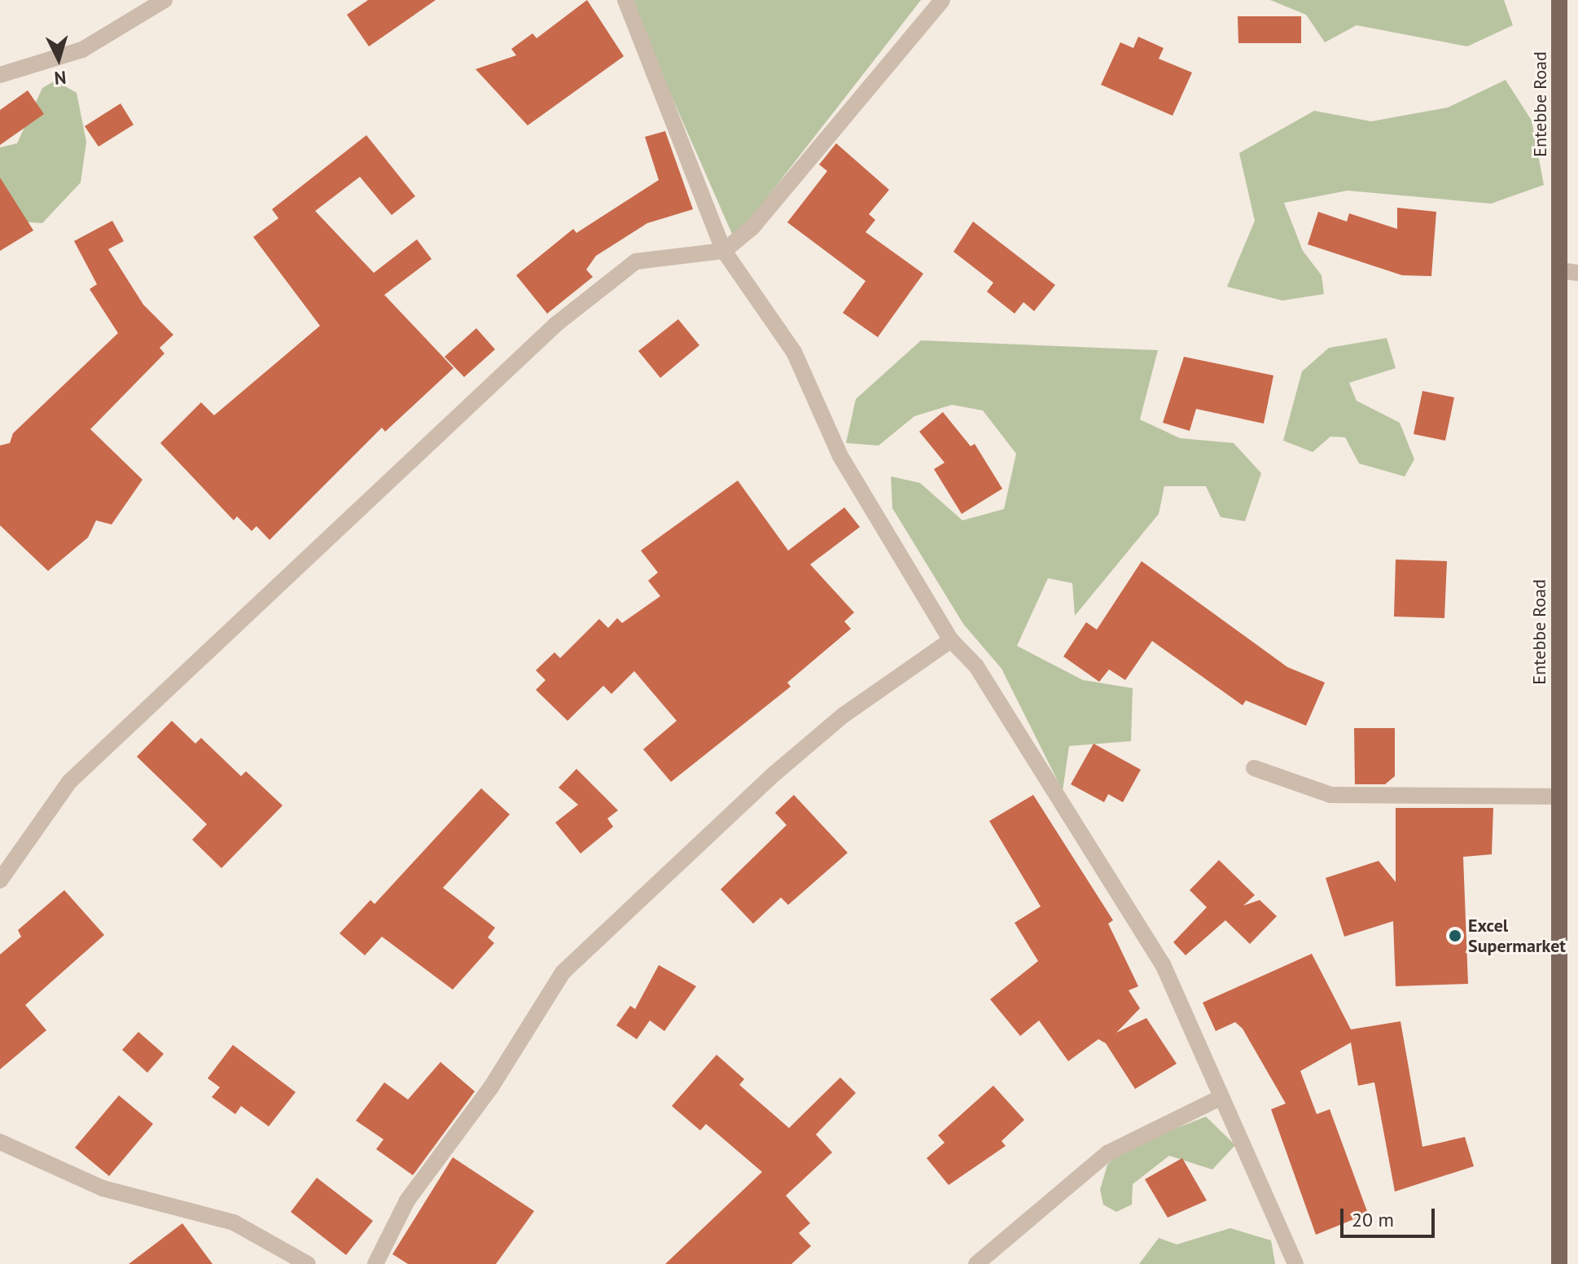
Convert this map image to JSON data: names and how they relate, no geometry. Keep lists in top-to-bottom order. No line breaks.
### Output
{"streets":{"main road":["Entebbe Road"]},"places":["Excel Supermarket"],"scale_bar":"20 m","north":"bottom"}
